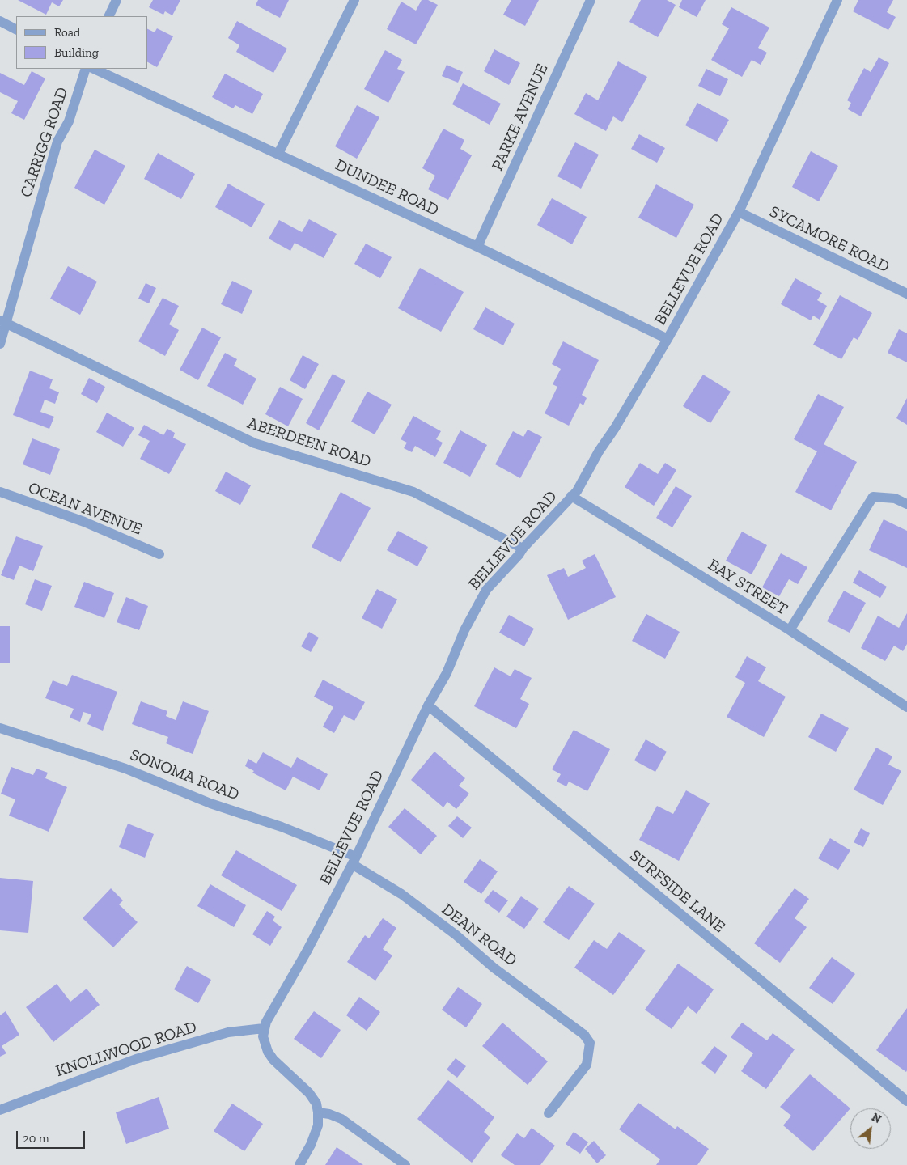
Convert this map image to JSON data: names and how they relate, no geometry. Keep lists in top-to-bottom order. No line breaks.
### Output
{"streets":{"street":["PARKE AVENUE","CARRIGG ROAD","DUNDEE ROAD","SYCAMORE ROAD","BELLEVUE ROAD","ABERDEEN ROAD","OCEAN AVENUE","BAY STREET","SONOMA ROAD","SURFSIDE LANE","DEAN ROAD","KNOLLWOOD ROAD"]},"crossings":[["PARKE AVENUE","DUNDEE ROAD"],["CARRIGG ROAD","ABERDEEN ROAD"],["DUNDEE ROAD","BELLEVUE ROAD"],["SYCAMORE ROAD","BELLEVUE ROAD"],["BELLEVUE ROAD","ABERDEEN ROAD"],["BELLEVUE ROAD","BAY STREET"],["BELLEVUE ROAD","SONOMA ROAD"],["BELLEVUE ROAD","SURFSIDE LANE"],["BELLEVUE ROAD","DEAN ROAD"],["BELLEVUE ROAD","KNOLLWOOD ROAD"],["SONOMA ROAD","DEAN ROAD"]],"legend":["Road","Building"],"scale_bar":"20 m","north":"top right"}
